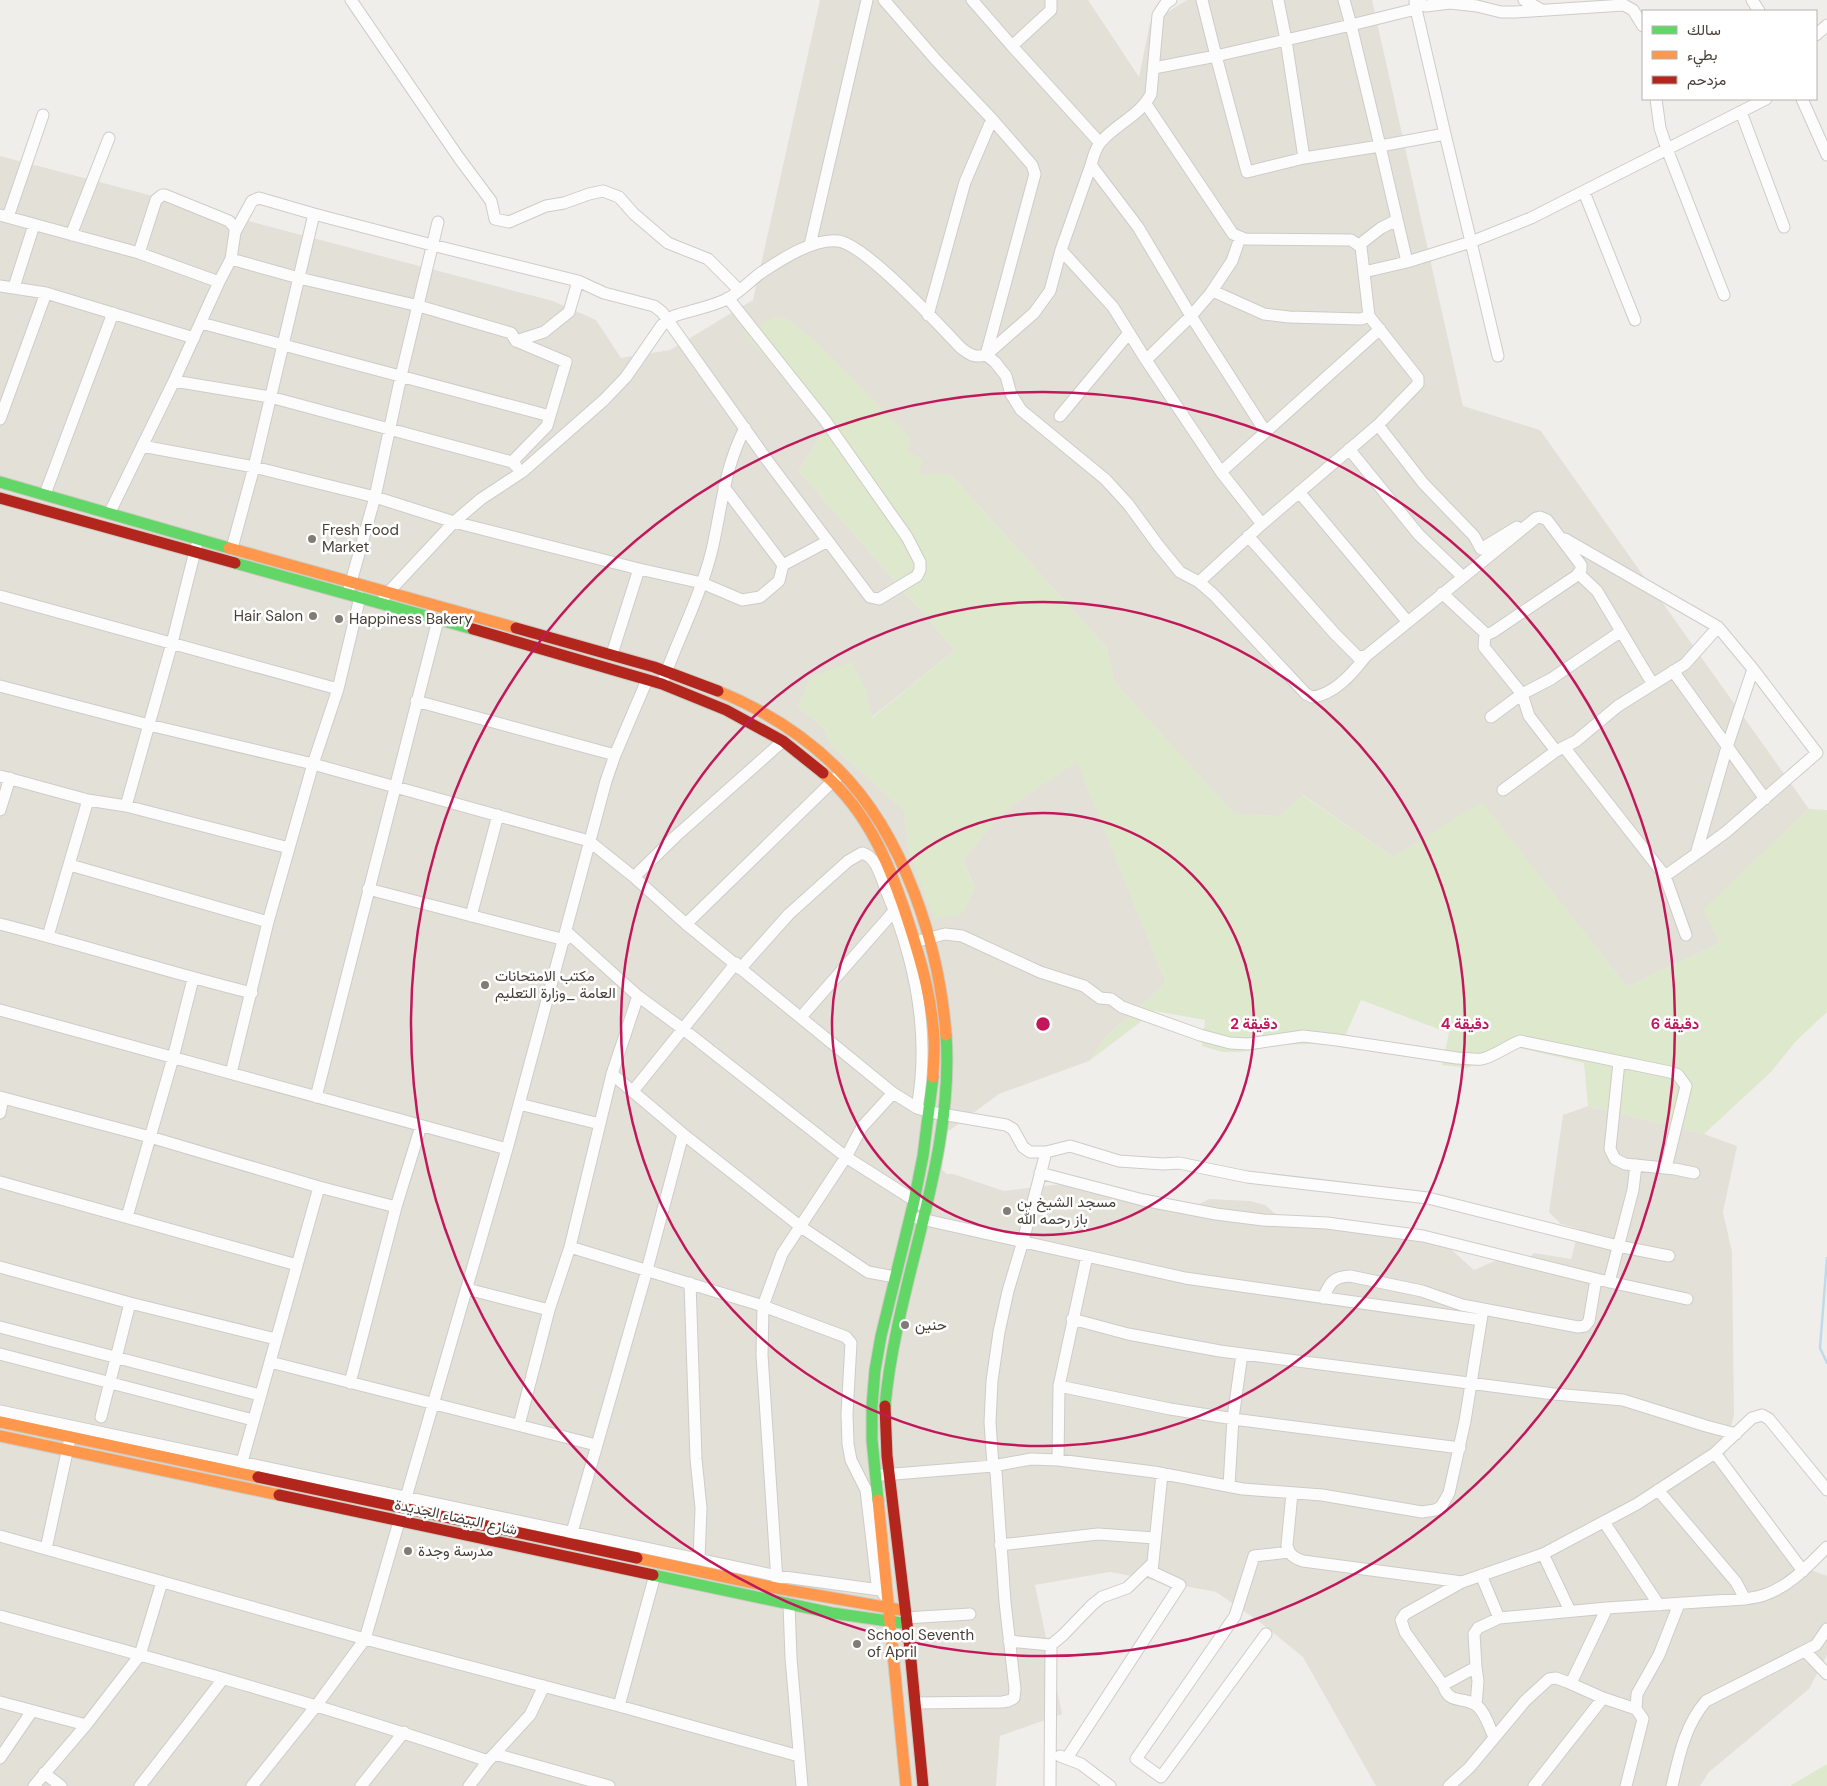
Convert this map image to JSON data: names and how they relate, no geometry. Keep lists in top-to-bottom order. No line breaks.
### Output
{"streets":{"main road":["شارع البيضاء الجديدة"]},"places":["Fresh Food Market","Hair Salon","Happiness Bakery","مكتب الامتحانات العامة _وزارة التعليم","مسجد الشيخ بن باز رحمه الله","حنين","مدرسة وجدة","School Seventh of April"],"legend":["سالك","بطيء","مزدحم"],"rings":["2 دقيقة","4 دقيقة","6 دقيقة"]}
